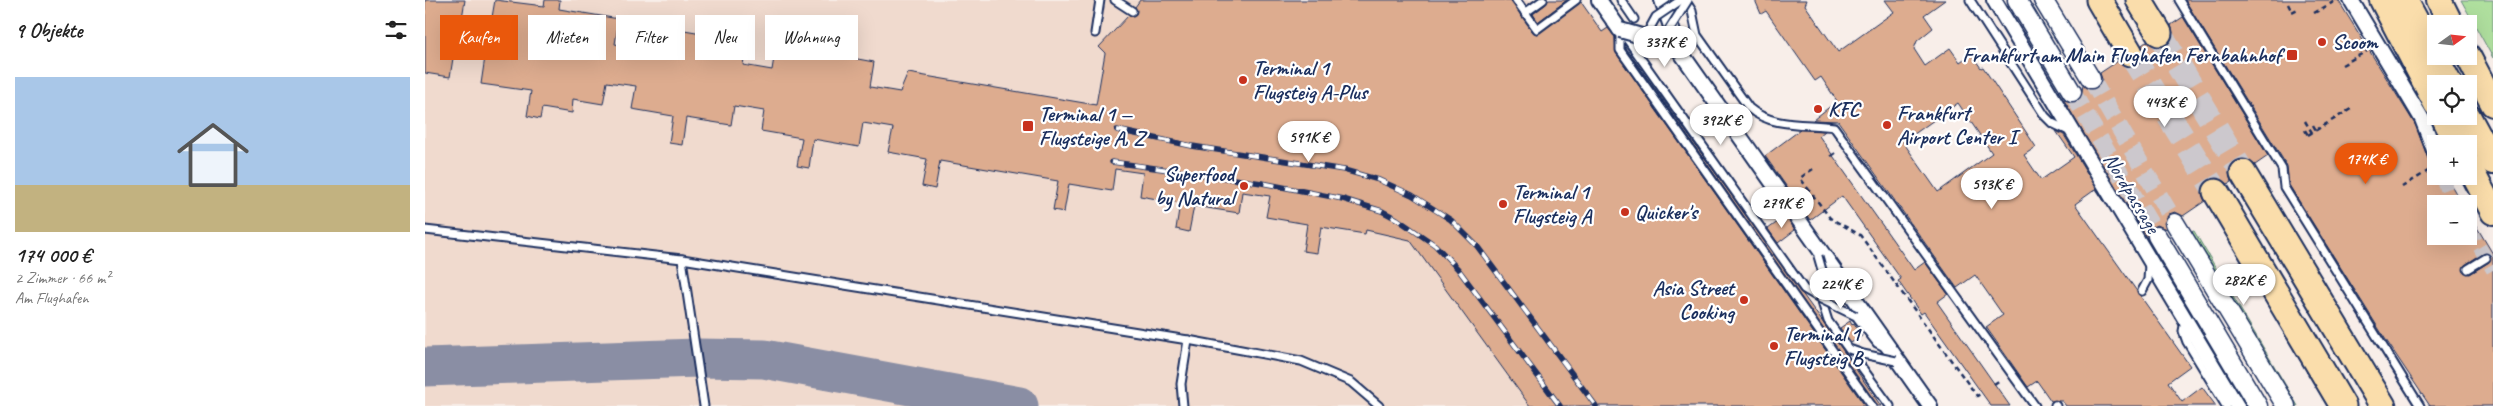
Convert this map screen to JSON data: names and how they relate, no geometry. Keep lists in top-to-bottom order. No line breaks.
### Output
{"streets":{"street":["Nordpassage"]},"places":{"other":["Scoom","Terminal 1 Flugsteig A-Plus","KFC","Frankfurt Airport Center I","Superfood by Natural","Terminal 1 Flugsteig A","Quicker's","Asia Street Cooking","Terminal 1 Flugsteig B"],"transit":["Frankfurt am Main Flughafen Fernbahnhof","Terminal 1 — Flugsteige A, Z"]},"north":"right","page":{"heading":"9 Objekte","map_buttons":["+","−"],"chip":["Kaufen","Mieten","Filter","Neu","Wohnung"],"price":["337K €","443K €","392K €","591K €","174K €","593K €","279K €","282K €","224K €"],"list":[{"name":"174 000 €","note":"2 Zimmer · 66 m² · Am Flughafen"}]}}
